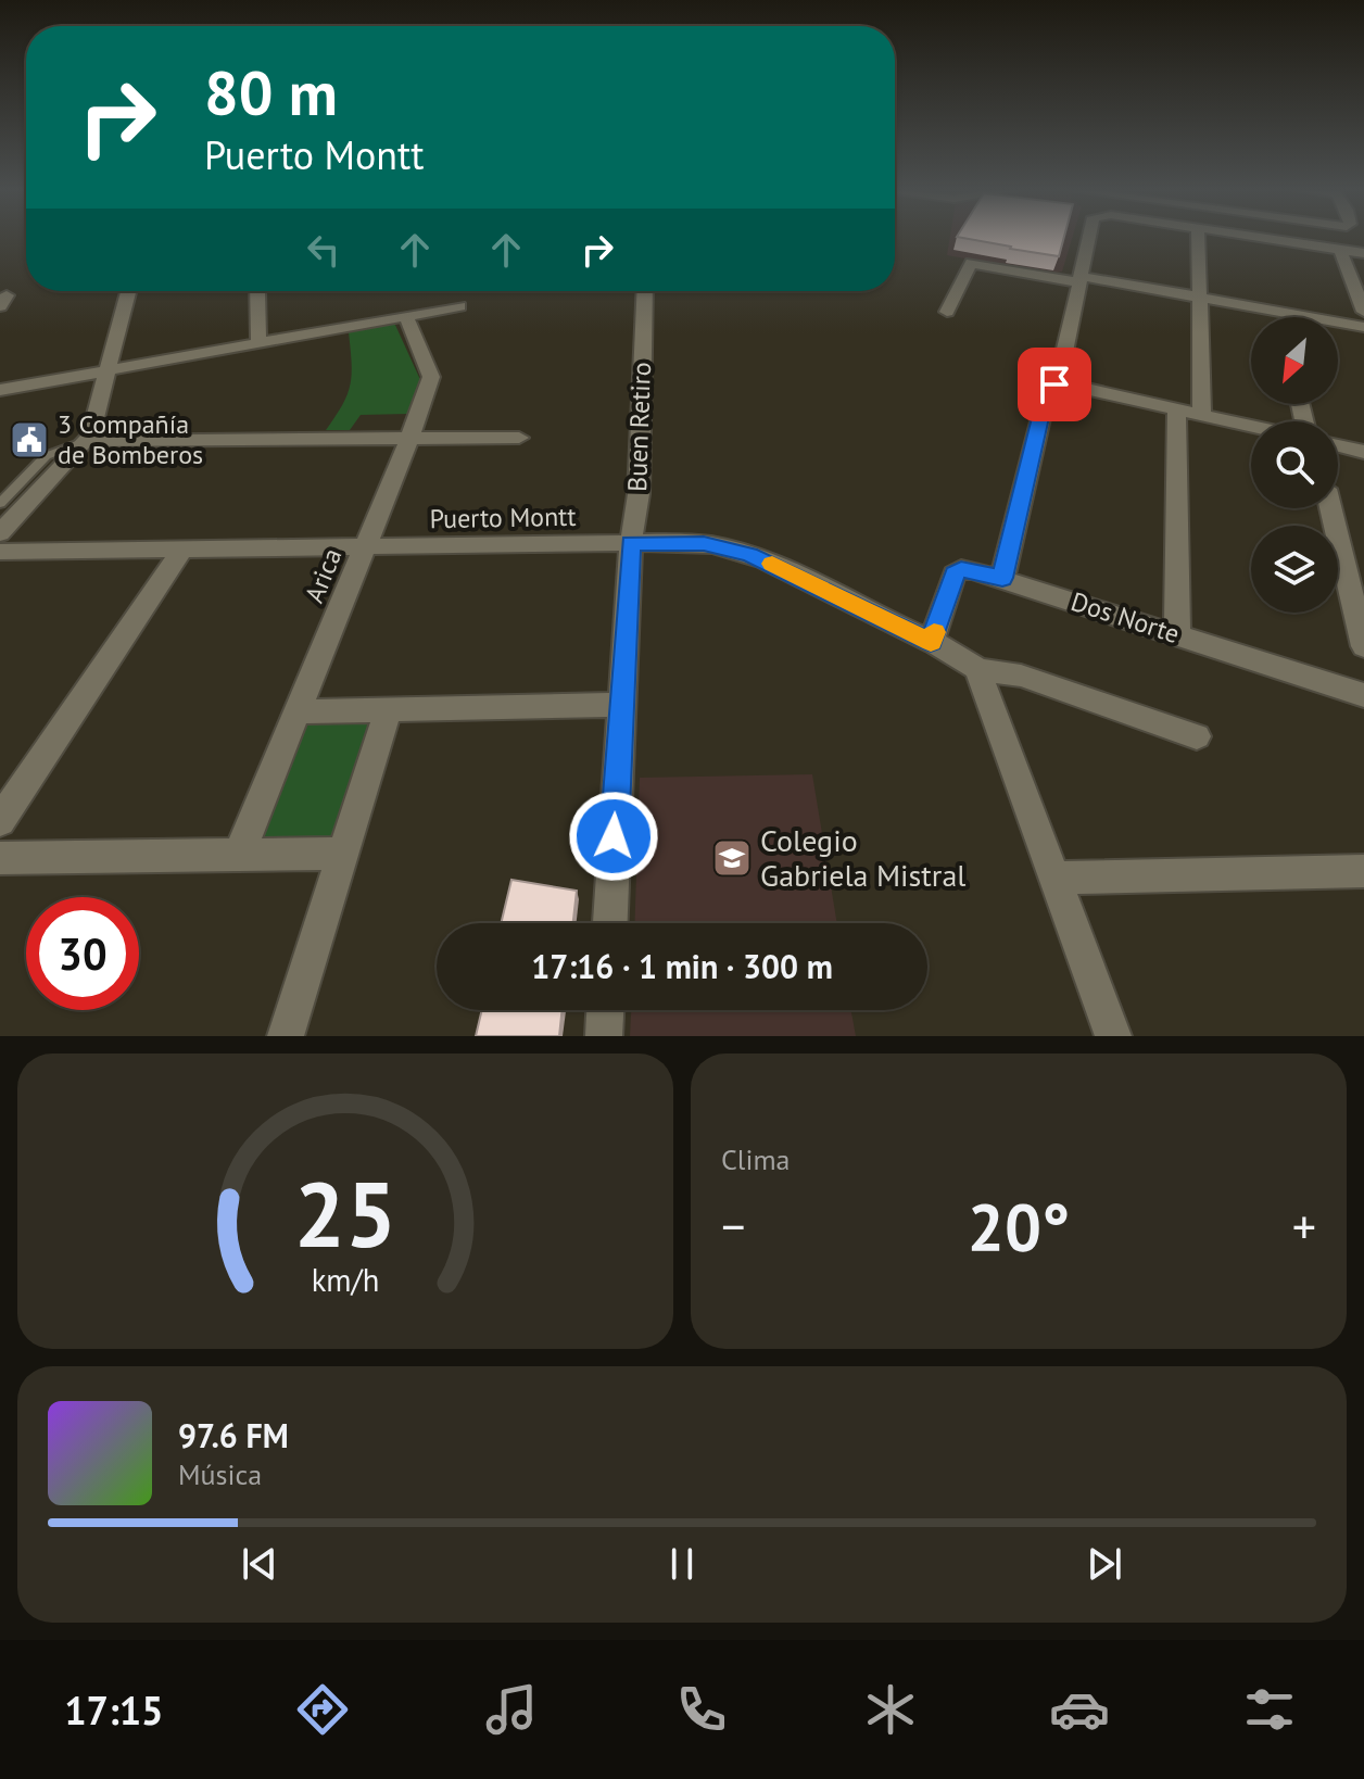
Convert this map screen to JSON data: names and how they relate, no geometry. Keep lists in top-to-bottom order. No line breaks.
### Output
{"streets":{"street":["Buen Retiro","Puerto Montt","Arica","Dos Norte"]},"crossings":[["Buen Retiro","Puerto Montt"],["Puerto Montt","Arica"],["Puerto Montt","Dos Norte"]],"places":{"public building":["3 Compañía de Bomberos"],"school or university":["Colegio Gabriela Mistral"]},"north":"bottom left","page":{"turn":["80 m","Puerto Montt"],"limit":"30","trip":"17:16 · 1 min · 300 m","tile":"Clima","heat":["−","20°","+"],"song":["97.6 FM","Música"],"tabs":"17:15","gauge":["25","km/h"]}}
